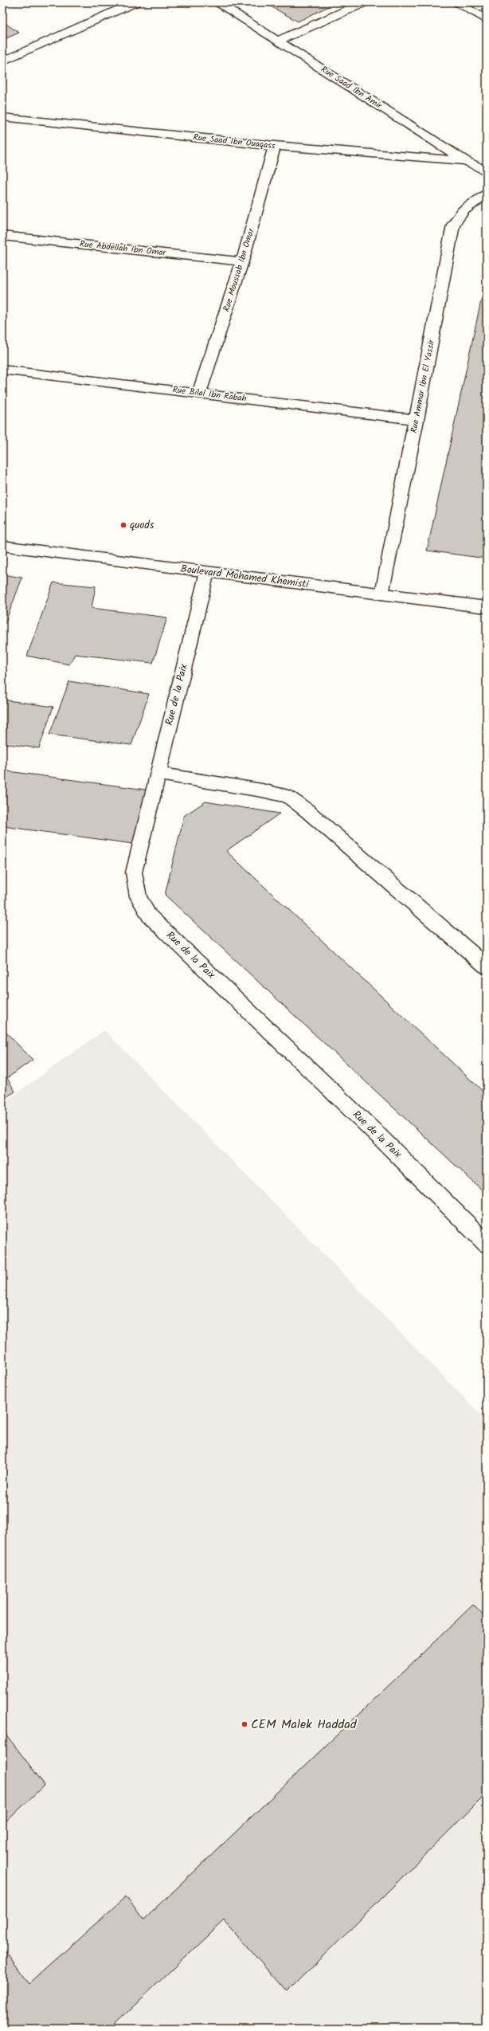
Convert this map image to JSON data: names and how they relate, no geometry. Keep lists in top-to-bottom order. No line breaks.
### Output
{"streets":{"street":["Rue Saad Ibn Amir","Rue Saad Ibn Ouaqass","Rue Abdellah Ibn Omar","Rue Moussab Ibn Omar","Rue Ammar Ibn El Yassir","Rue Bilal Ibn Rabah","Boulevard Mohamed Khemisti","Rue de la Paix"]},"crossings":[["Rue Saad Ibn Amir","Rue Saad Ibn Ouaqass"],["Rue Saad Ibn Ouaqass","Rue Moussab Ibn Omar"],["Rue Abdellah Ibn Omar","Rue Moussab Ibn Omar"],["Rue Moussab Ibn Omar","Rue Bilal Ibn Rabah"],["Rue Ammar Ibn El Yassir","Rue Bilal Ibn Rabah"],["Rue Ammar Ibn El Yassir","Boulevard Mohamed Khemisti"],["Boulevard Mohamed Khemisti","Rue de la Paix"]],"places":["quods","CEM Malek Haddad"]}
